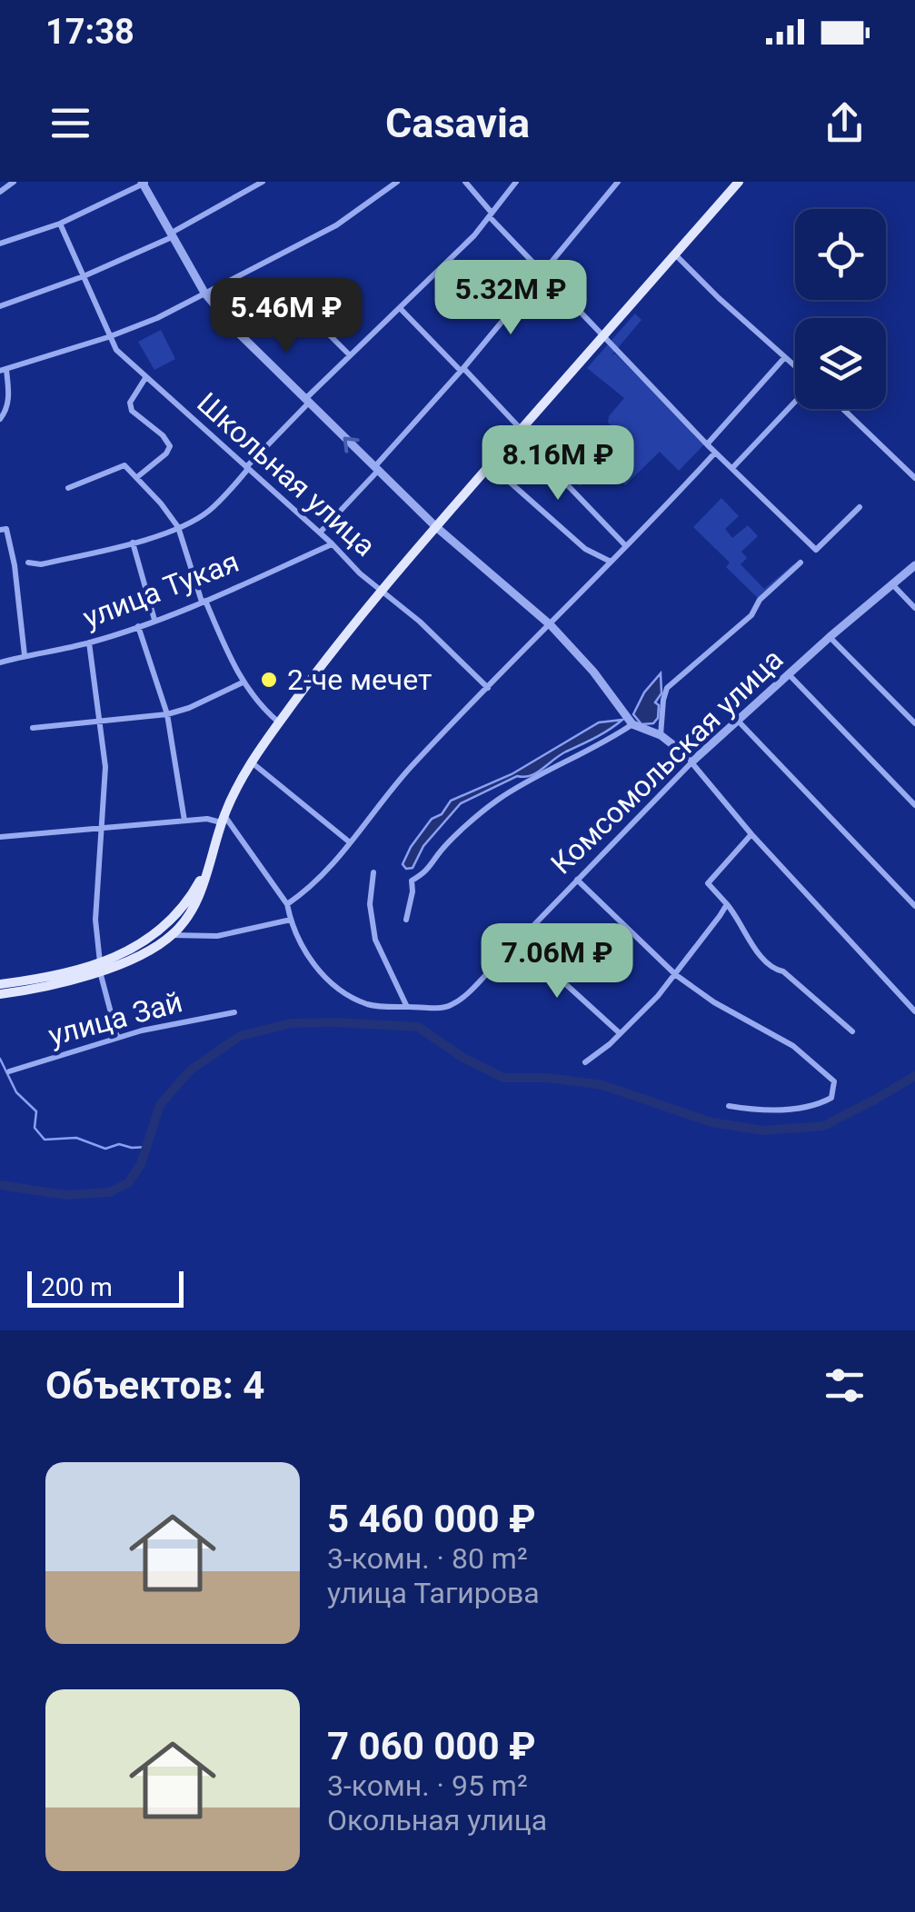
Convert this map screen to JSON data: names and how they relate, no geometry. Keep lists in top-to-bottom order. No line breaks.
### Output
{"streets":{"street":["Школьная улица","улица Тукая","Комсомольская улица","улица Зай"]},"crossings":[["Школьная улица","улица Тукая"]],"places":["2-че мечет"],"scale_bar":"200 m","page":{"status":"17:38","header":"Casavia","price":["5.32M ₽","5.46M ₽","8.16M ₽","7.06M ₽"],"scale":"200 m","heading":"Объектов: 4","list":[{"name":"5 460 000 ₽","note":"3-комн. · 80 m² · улица Тагирова"},{"name":"7 060 000 ₽","note":"3-комн. · 95 m² · Окольная улица"}]}}
